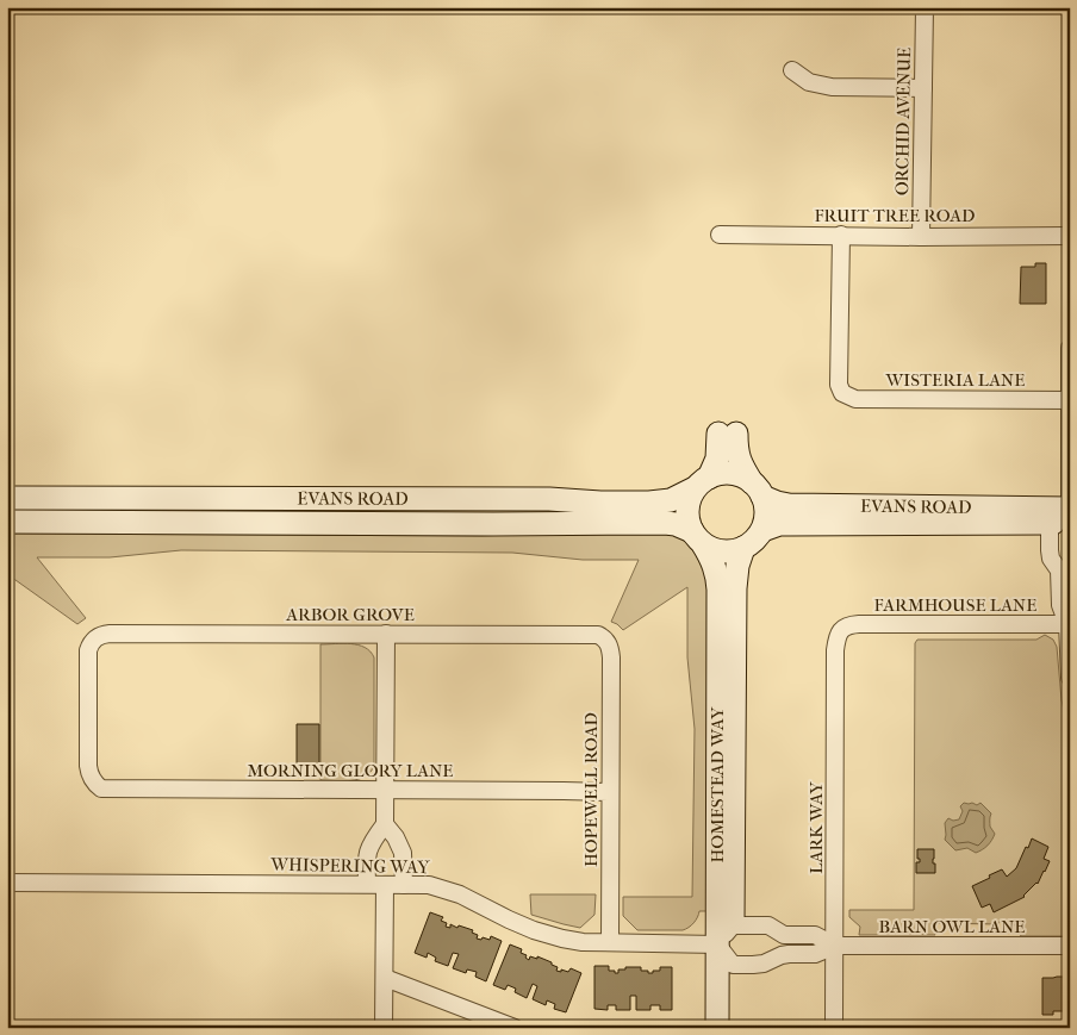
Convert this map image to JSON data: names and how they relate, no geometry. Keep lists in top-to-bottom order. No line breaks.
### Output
{"streets":{"street":["ORCHID AVENUE","FRUIT TREE ROAD","WISTERIA LANE","EVANS ROAD","FARMHOUSE LANE","ARBOR GROVE","MORNING GLORY LANE","HOMESTEAD WAY","HOPEWELL ROAD","LARK WAY","WHISPERING WAY","BARN OWL LANE"]},"crossings":[["ORCHID AVENUE","FRUIT TREE ROAD"],["FRUIT TREE ROAD","WISTERIA LANE"],["EVANS ROAD","HOMESTEAD WAY"],["FARMHOUSE LANE","LARK WAY"],["ARBOR GROVE","MORNING GLORY LANE"],["ARBOR GROVE","HOPEWELL ROAD"],["MORNING GLORY LANE","HOPEWELL ROAD"],["HOMESTEAD WAY","WHISPERING WAY"],["HOMESTEAD WAY","BARN OWL LANE"],["HOPEWELL ROAD","WHISPERING WAY"],["LARK WAY","BARN OWL LANE"]]}
